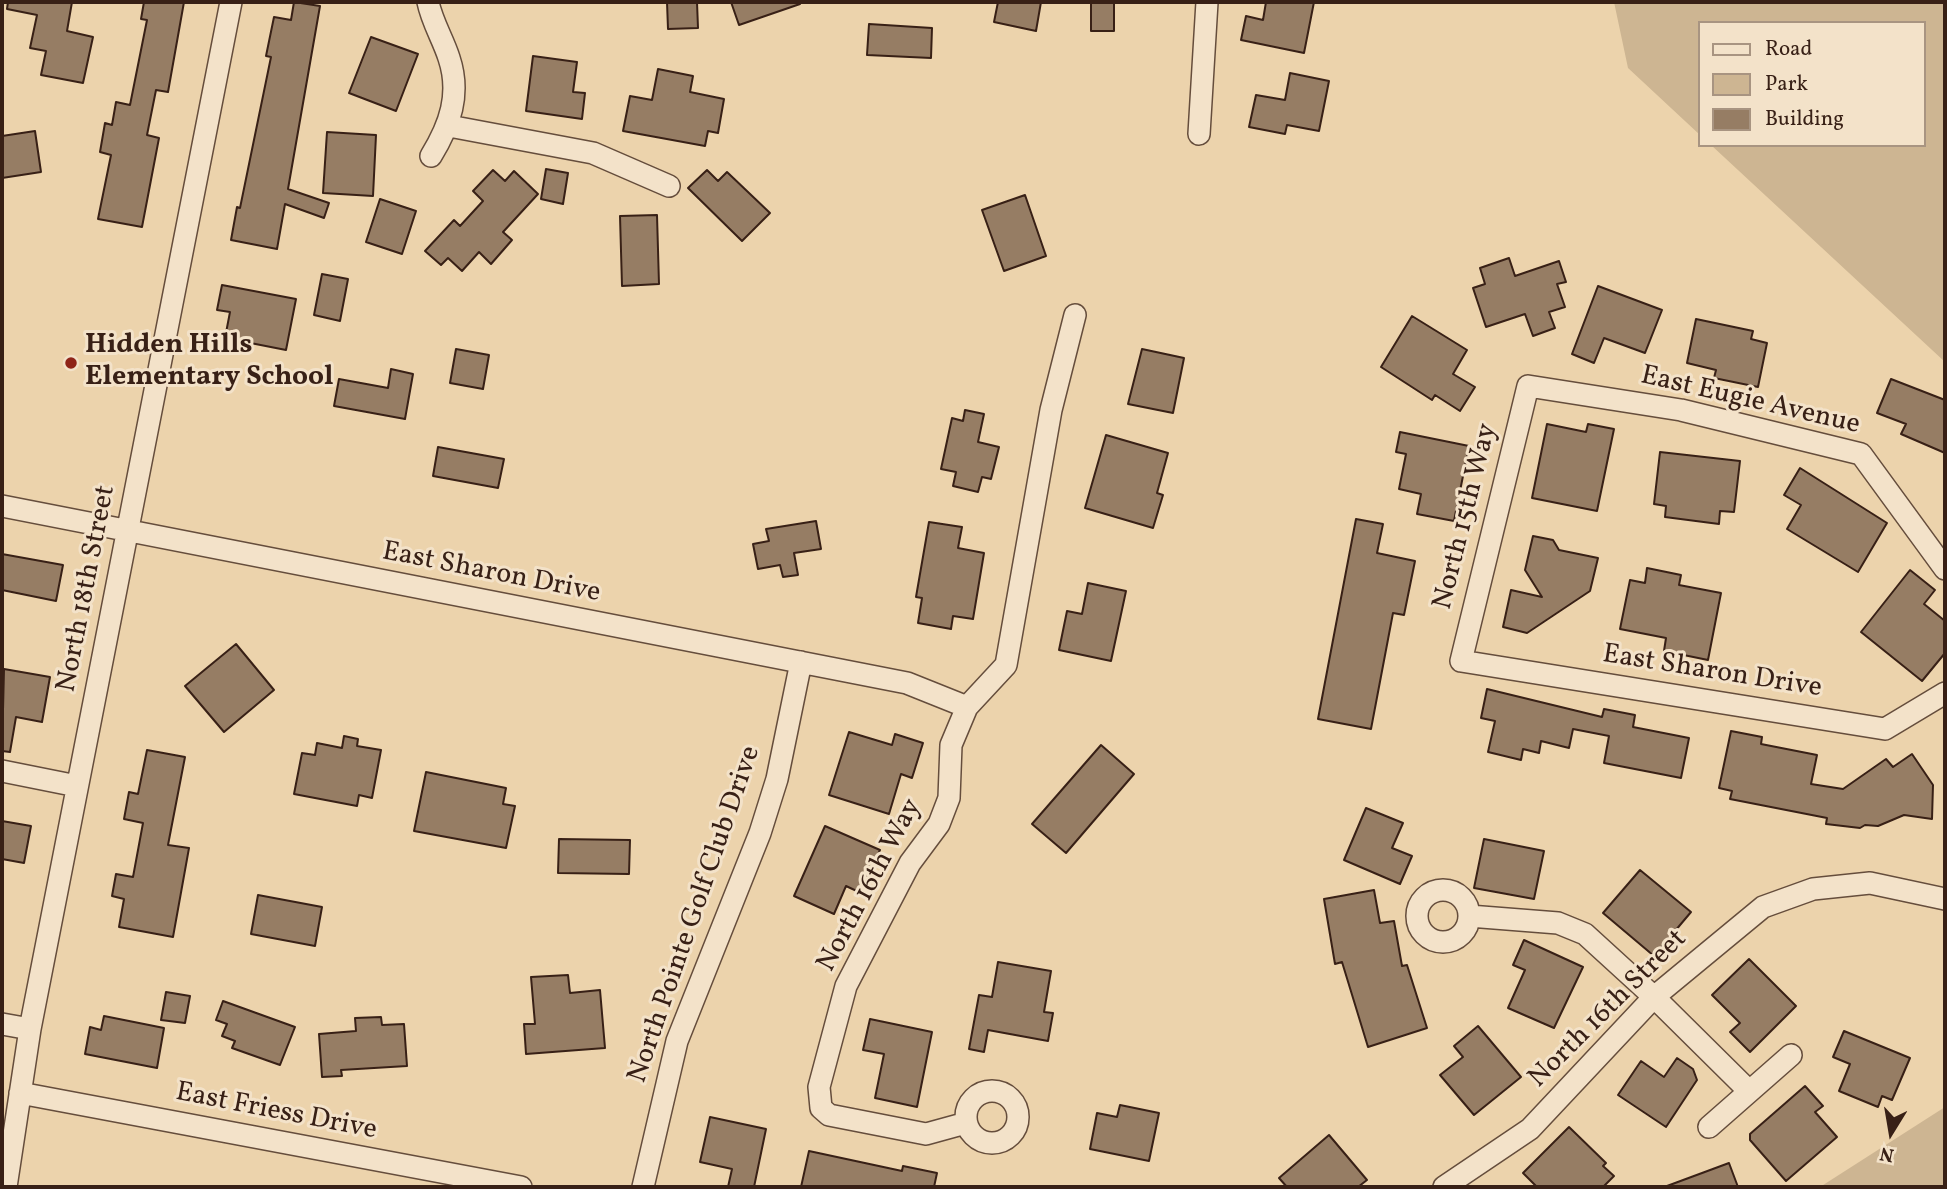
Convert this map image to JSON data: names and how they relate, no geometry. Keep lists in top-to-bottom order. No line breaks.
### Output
{"streets":{"street":["East Eugie Avenue","North 15th Way","East Sharon Drive","North 18th Street","North 16th Way","North Pointe Golf Club Drive","North 16th Street","East Friess Drive"]},"crossings":[["East Eugie Avenue","North 15th Way"],["North 15th Way","East Sharon Drive"],["East Sharon Drive","North 18th Street"],["East Sharon Drive","North 16th Way"],["East Sharon Drive","North Pointe Golf Club Drive"],["North 18th Street","East Friess Drive"]],"places":["Hidden Hills Elementary School"],"legend":["Road","Park","Building"],"north":"bottom"}
